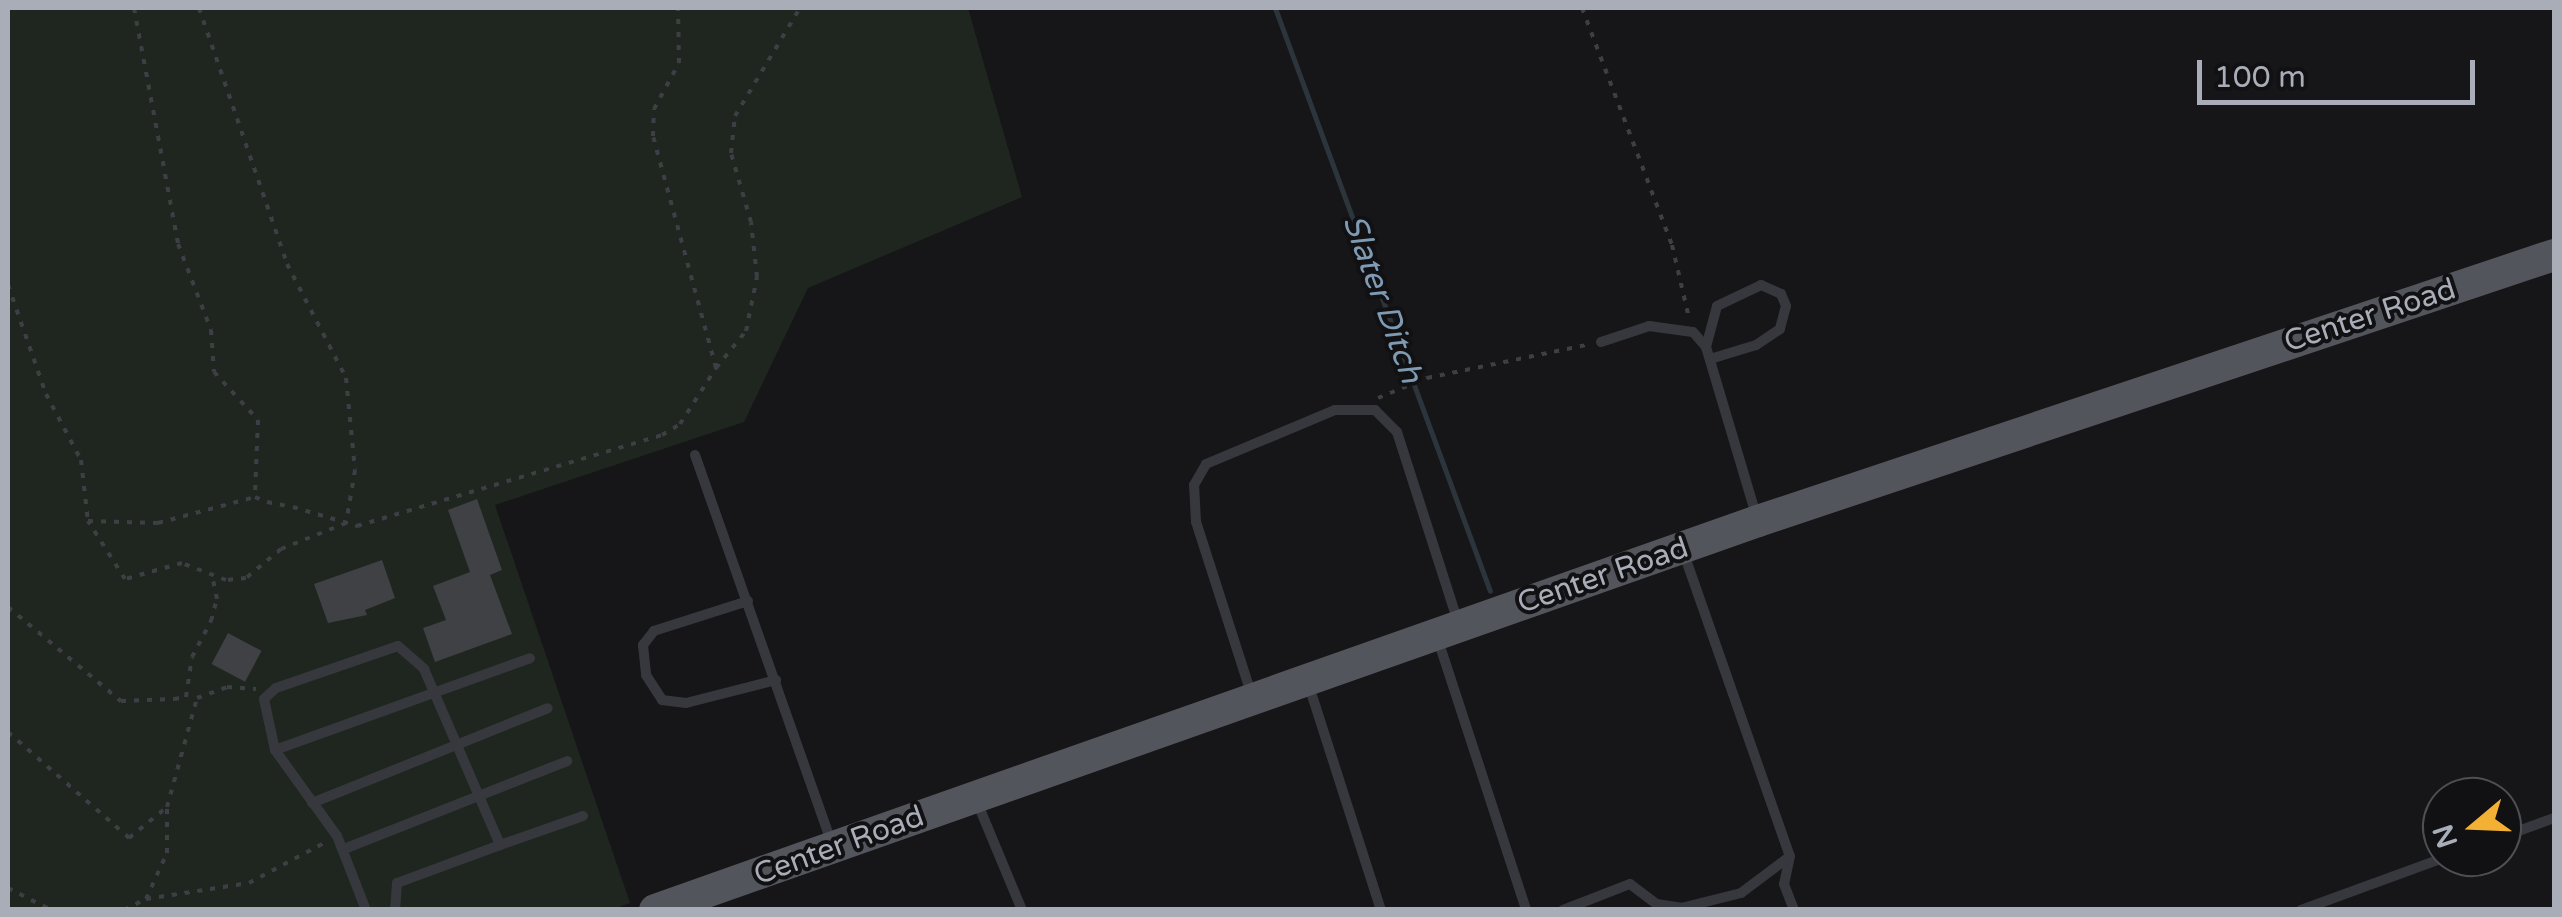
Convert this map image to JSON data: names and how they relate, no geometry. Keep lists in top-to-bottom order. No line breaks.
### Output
{"streets":{"main road":["Center Road"]},"water":["Slater Ditch"],"scale_bar":"100 m","north":"left"}
